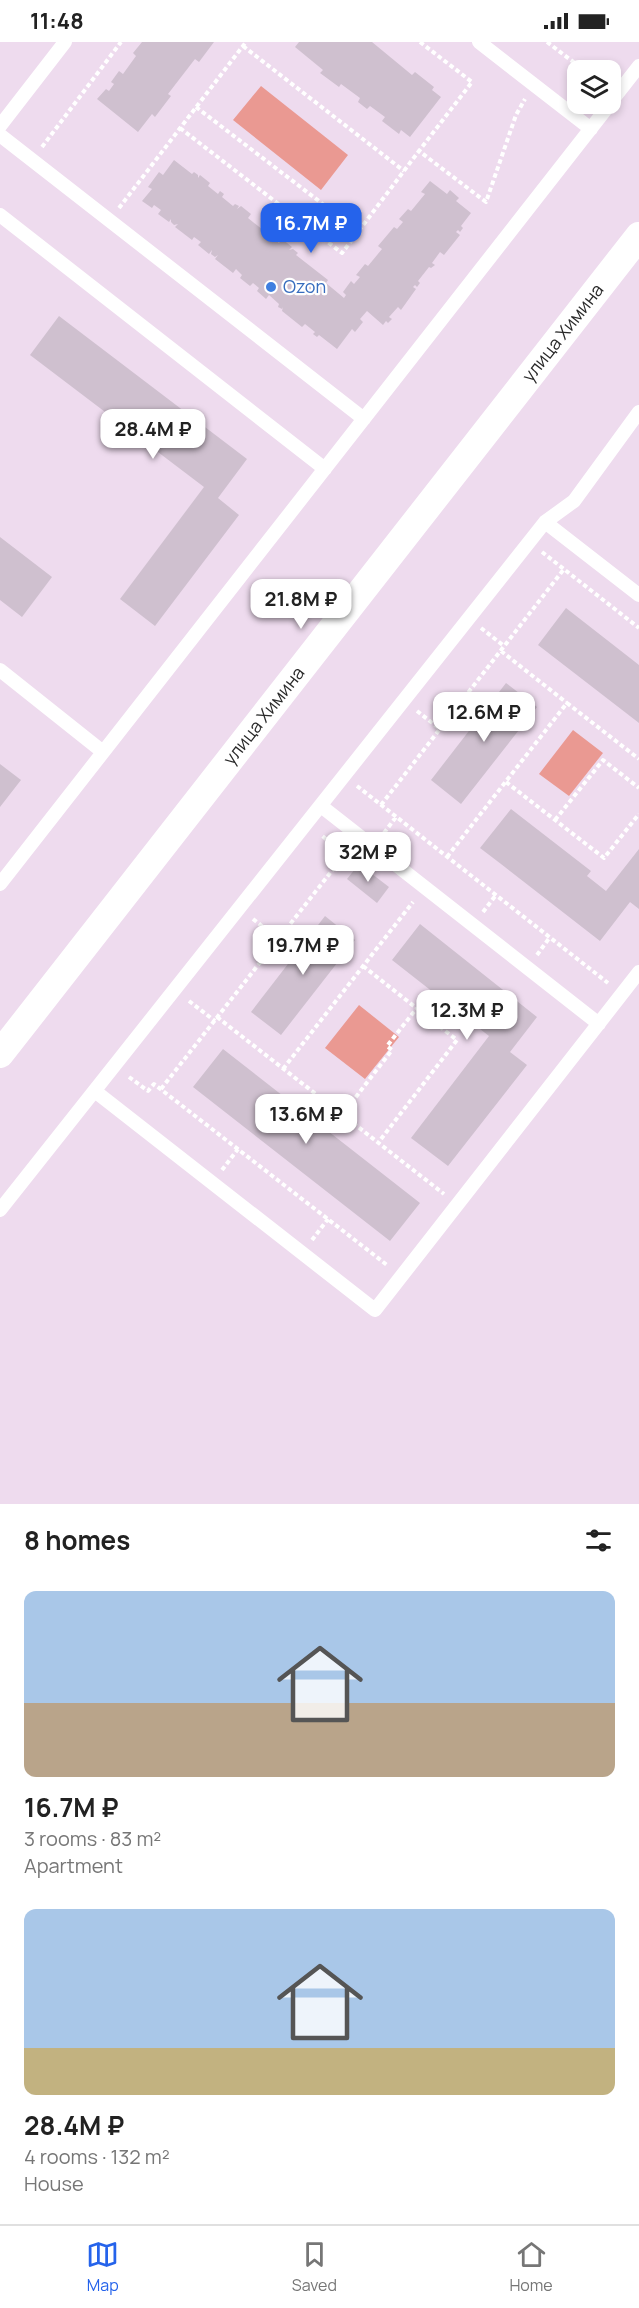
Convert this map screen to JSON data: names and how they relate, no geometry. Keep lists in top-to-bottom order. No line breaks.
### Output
{"streets":{"street":["улица Химина"]},"places":["Ozon"],"page":{"status":"11:48","price":["16.7M ₽","28.4M ₽","21.8M ₽","12.6M ₽","32M ₽","19.7M ₽","12.3M ₽","13.6M ₽"],"heading":"8 homes","list":[{"name":"16.7M ₽","note":"3 rooms · 83 m² · Apartment"},{"name":"28.4M ₽","note":"4 rooms · 132 m² · House"}],"tabs":["Map","Saved","Home"]}}
